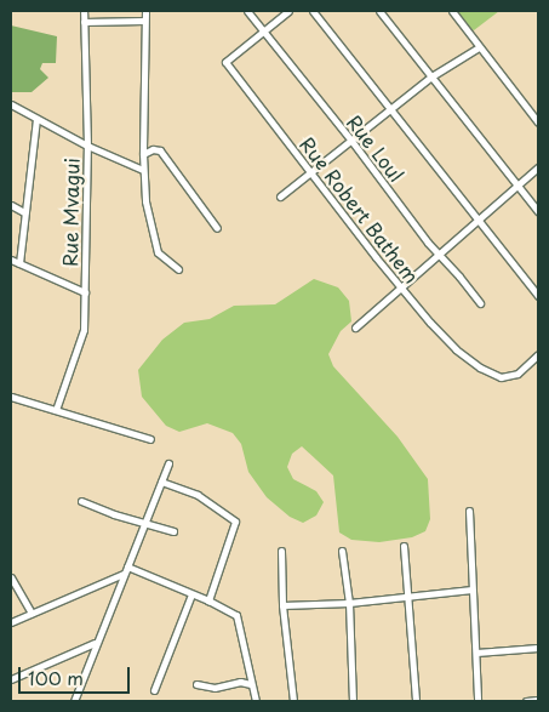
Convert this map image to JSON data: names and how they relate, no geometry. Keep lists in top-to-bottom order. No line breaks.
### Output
{"streets":{"street":["Rue Loul","Rue Robert Bathem","Rue Mvagui"]},"crossings":[["Rue Loul","Rue Robert Bathem"]],"scale_bar":"100 m"}
